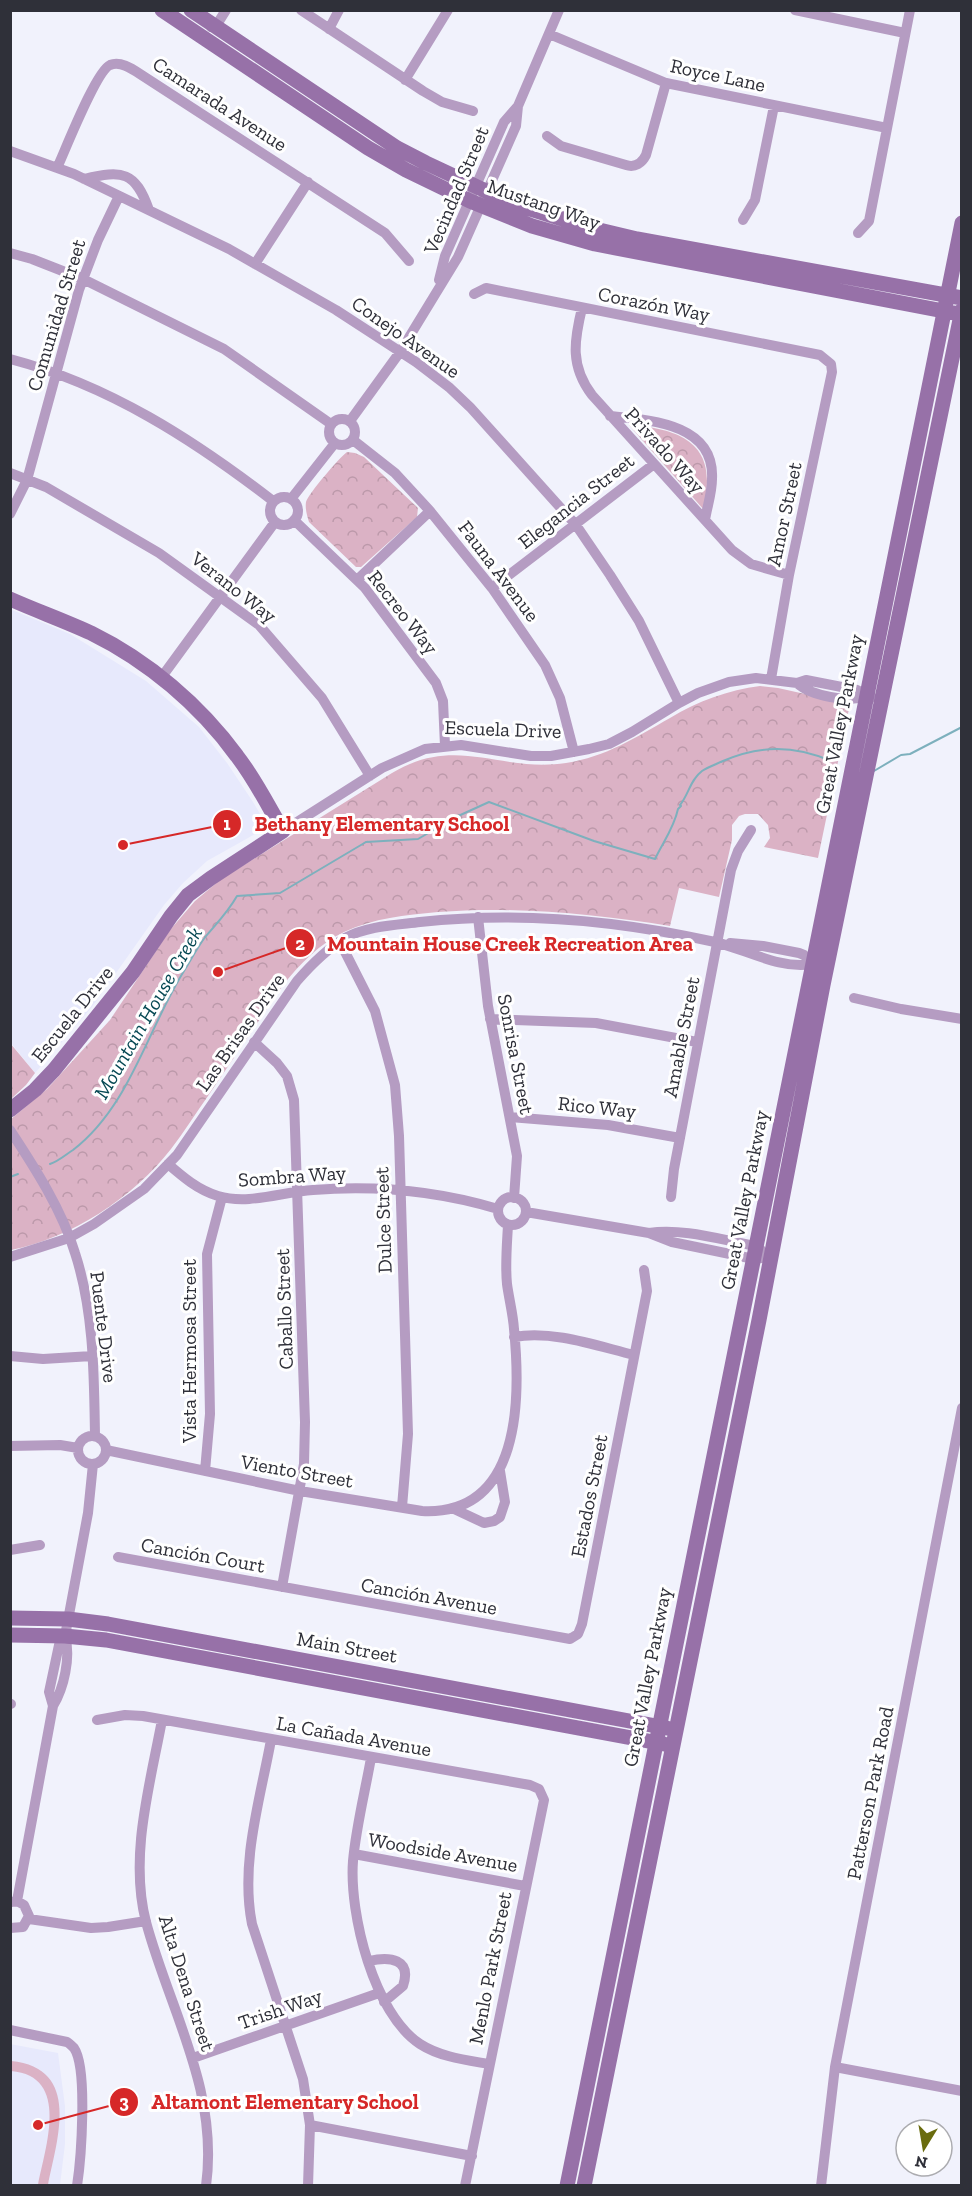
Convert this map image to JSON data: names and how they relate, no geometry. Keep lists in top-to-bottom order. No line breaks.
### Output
{"streets":{"main road":["Mustang Way","Great Valley Parkway","Escuela Drive","Main Street"],"street":["Royce Lane","Camarada Avenue","Vecindad Street","Corazón Way","Comunidad Street","Conejo Avenue","Privado Way","Elegancia Street","Amor Street","Fauna Avenue","Verano Way","Recreo Way","Las Brisas Drive","Amable Street","Sonrisa Street","Rico Way","Sombra Way","Dulce Street","Caballo Street","Puente Drive","Vista Hermosa Street","Viento Street","Estados Street","Canción Court","Canción Avenue","La Cañada Avenue","Patterson Park Road","Woodside Avenue","Menlo Park Street","Alta Dena Street","Trish Way"]},"crossings":[["Royce Lane","Vecindad Street"],["Camarada Avenue","Conejo Avenue"],["Vecindad Street","Mustang Way"],["Vecindad Street","Conejo Avenue"],["Vecindad Street","Fauna Avenue"],["Mustang Way","Great Valley Parkway"],["Corazón Way","Privado Way"],["Corazón Way","Amor Street"],["Comunidad Street","Conejo Avenue"],["Comunidad Street","Verano Way"],["Conejo Avenue","Elegancia Street"],["Conejo Avenue","Escuela Drive"],["Privado Way","Elegancia Street"],["Privado Way","Amor Street"],["Elegancia Street","Fauna Avenue"],["Amor Street","Escuela Drive"],["Fauna Avenue","Escuela Drive"],["Verano Way","Escuela Drive"],["Recreo Way","Escuela Drive"],["Great Valley Parkway","Escuela Drive"],["Great Valley Parkway","Las Brisas Drive"],["Great Valley Parkway","Main Street"],["Las Brisas Drive","Amable Street"],["Las Brisas Drive","Sonrisa Street"],["Las Brisas Drive","Sombra Way"],["Las Brisas Drive","Dulce Street"],["Las Brisas Drive","Caballo Street"],["Las Brisas Drive","Puente Drive"],["Amable Street","Rico Way"],["Sonrisa Street","Rico Way"],["Sonrisa Street","Sombra Way"],["Sombra Way","Dulce Street"],["Sombra Way","Caballo Street"],["Sombra Way","Vista Hermosa Street"],["Dulce Street","Viento Street"],["Caballo Street","Viento Street"],["Caballo Street","Canción Court"],["Caballo Street","Canción Avenue"],["Puente Drive","Viento Street"],["Vista Hermosa Street","Viento Street"],["Estados Street","Canción Avenue"],["Canción Court","Canción Avenue"],["La Cañada Avenue","Menlo Park Street"],["La Cañada Avenue","Alta Dena Street"],["Woodside Avenue","Menlo Park Street"],["Alta Dena Street","Trish Way"]],"water":["Mountain House Creek"],"places":["Bethany Elementary School","Mountain House Creek Recreation Area","Altamont Elementary School"],"north":"bottom"}
